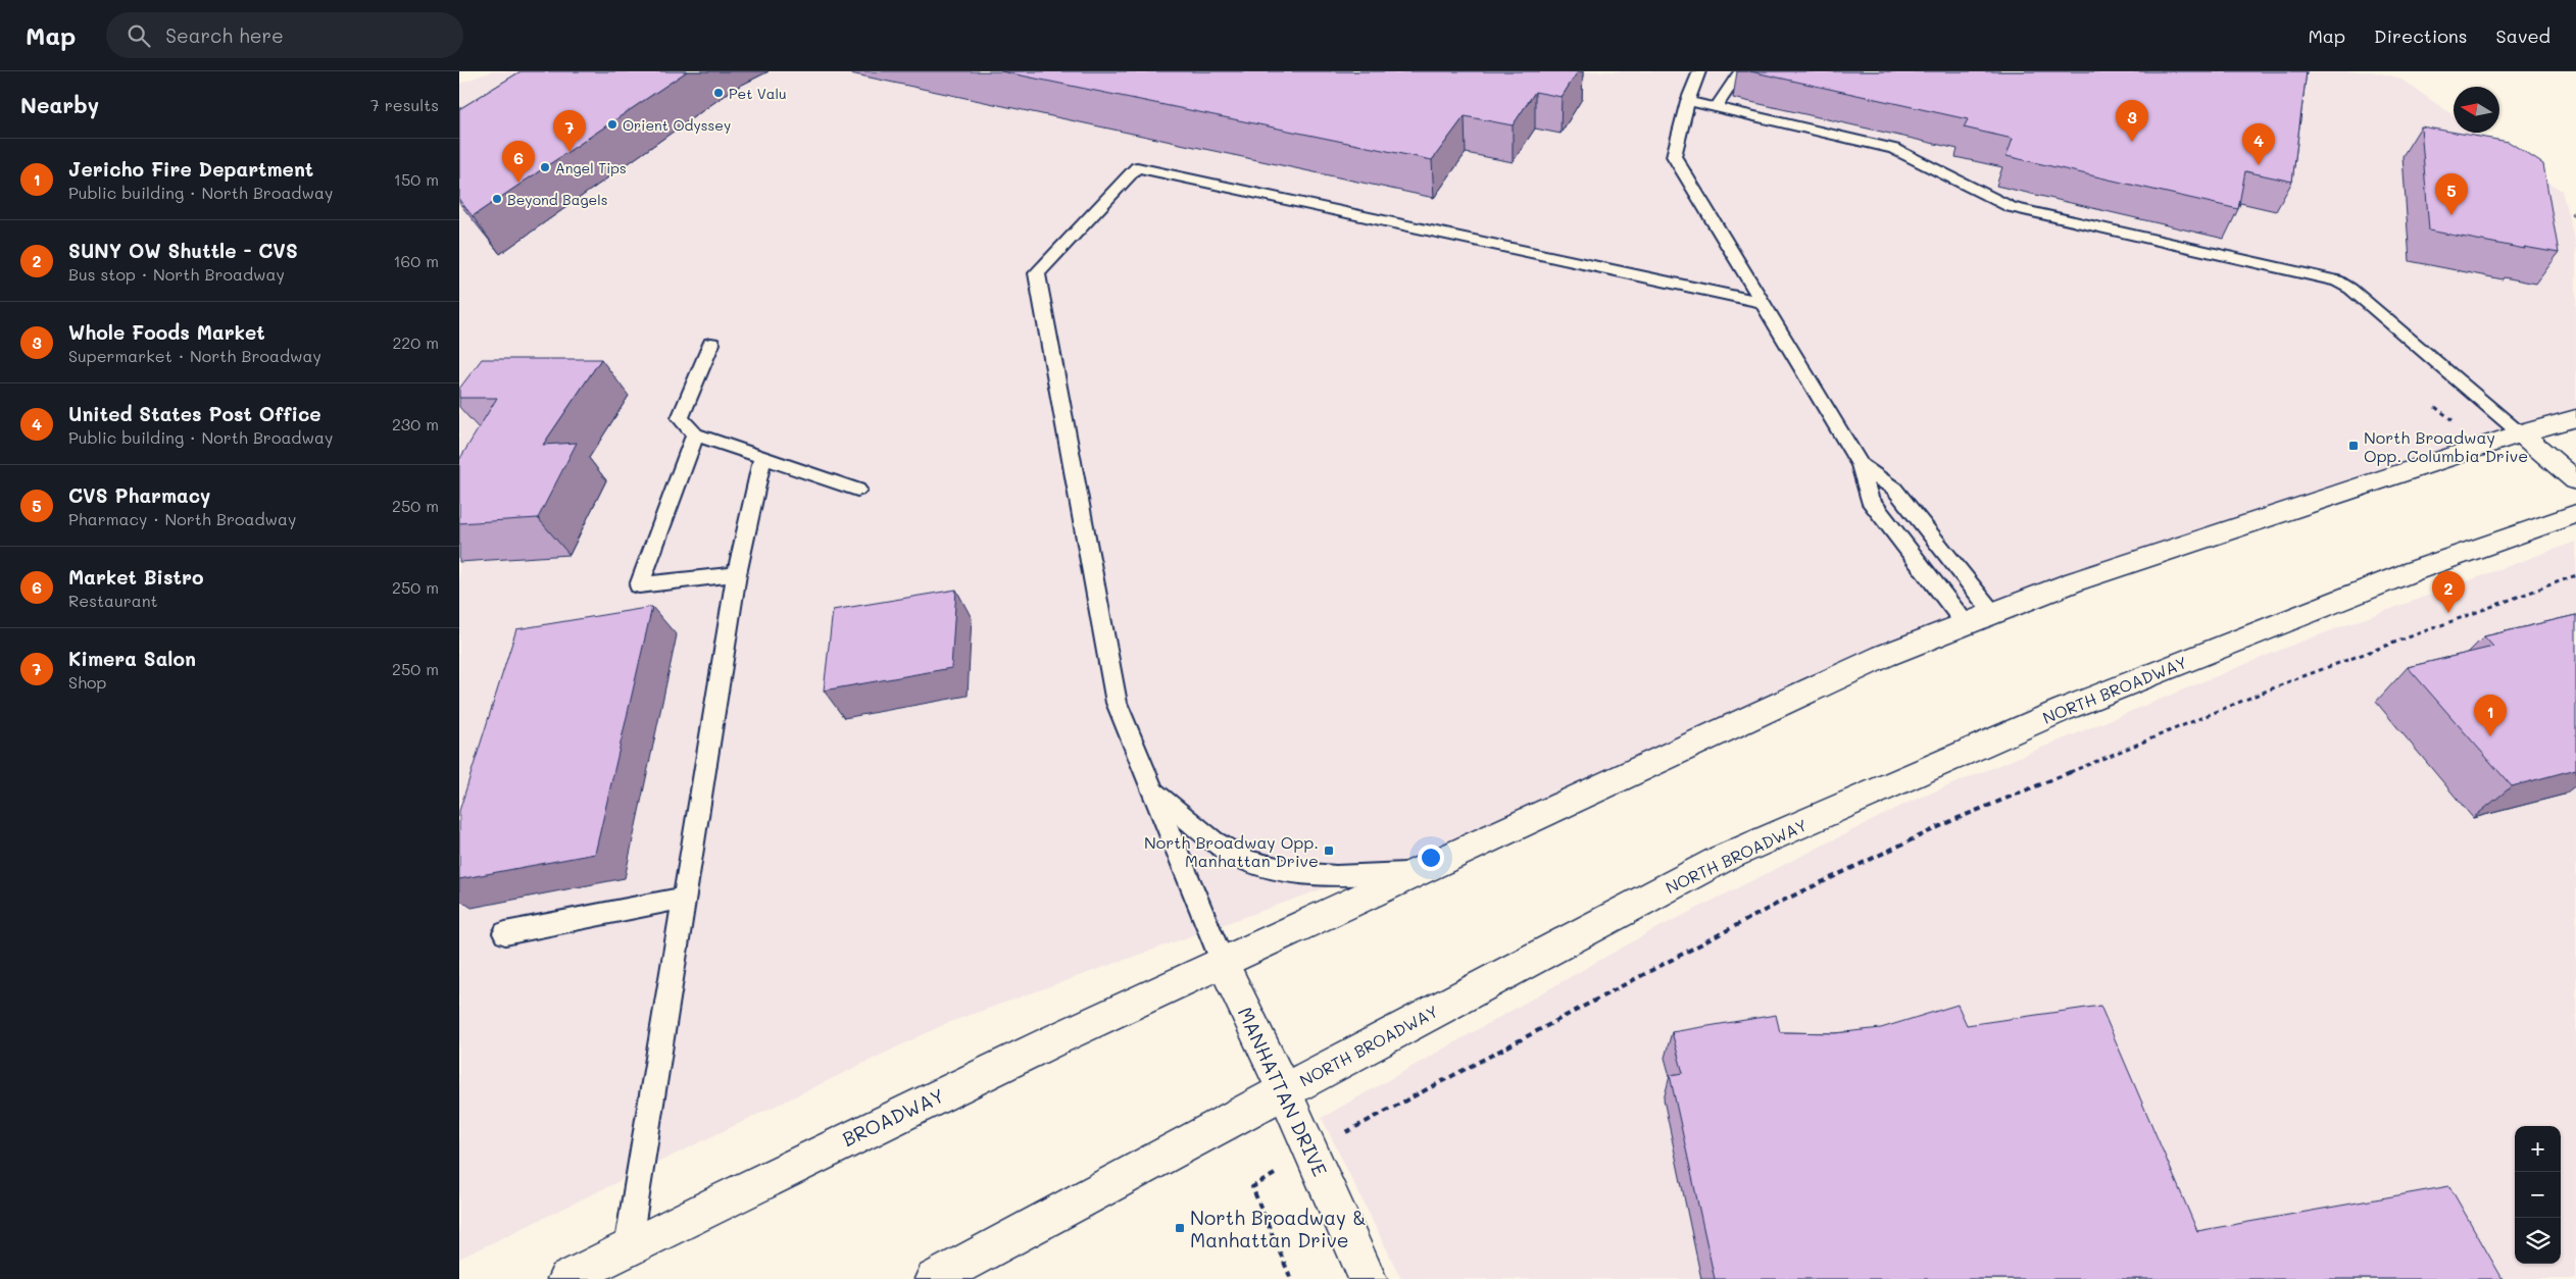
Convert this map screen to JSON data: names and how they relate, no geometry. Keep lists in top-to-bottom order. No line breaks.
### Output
{"streets":{"main road":["NORTH BROADWAY","MANHATTAN DRIVE","BROADWAY"]},"crossings":[["NORTH BROADWAY","MANHATTAN DRIVE"],["MANHATTAN DRIVE","BROADWAY"]],"places":{"other":["Pet Valu","Orient Odyssey","Angel Tips","Beyond Bagels"],"transit":["North Broadway Opp. Columbia Drive","North Broadway Opp. Manhattan Drive","North Broadway & Manhattan Drive"]},"north":"left","page":{"header":"Map","search":"Search here","nav":["Map","Directions","Saved"],"heading":["Nearby","7 results"],"pins":["3","7","4","6","5","2","1"],"list":[{"mark":"1","name":"Jericho Fire Department","note":"Public building · North Broadway","value":"150 m"},{"mark":"2","name":"SUNY OW Shuttle - CVS","note":"Bus stop · North Broadway","value":"160 m"},{"mark":"3","name":"Whole Foods Market","note":"Supermarket · North Broadway","value":"220 m"},{"mark":"4","name":"United States Post Office","note":"Public building · North Broadway","value":"230 m"},{"mark":"5","name":"CVS Pharmacy","note":"Pharmacy · North Broadway","value":"250 m"},{"mark":"6","name":"Market Bistro","note":"Restaurant","value":"250 m"},{"mark":"7","name":"Kimera Salon","note":"Shop","value":"250 m"}],"map_buttons":["+","−"]}}
